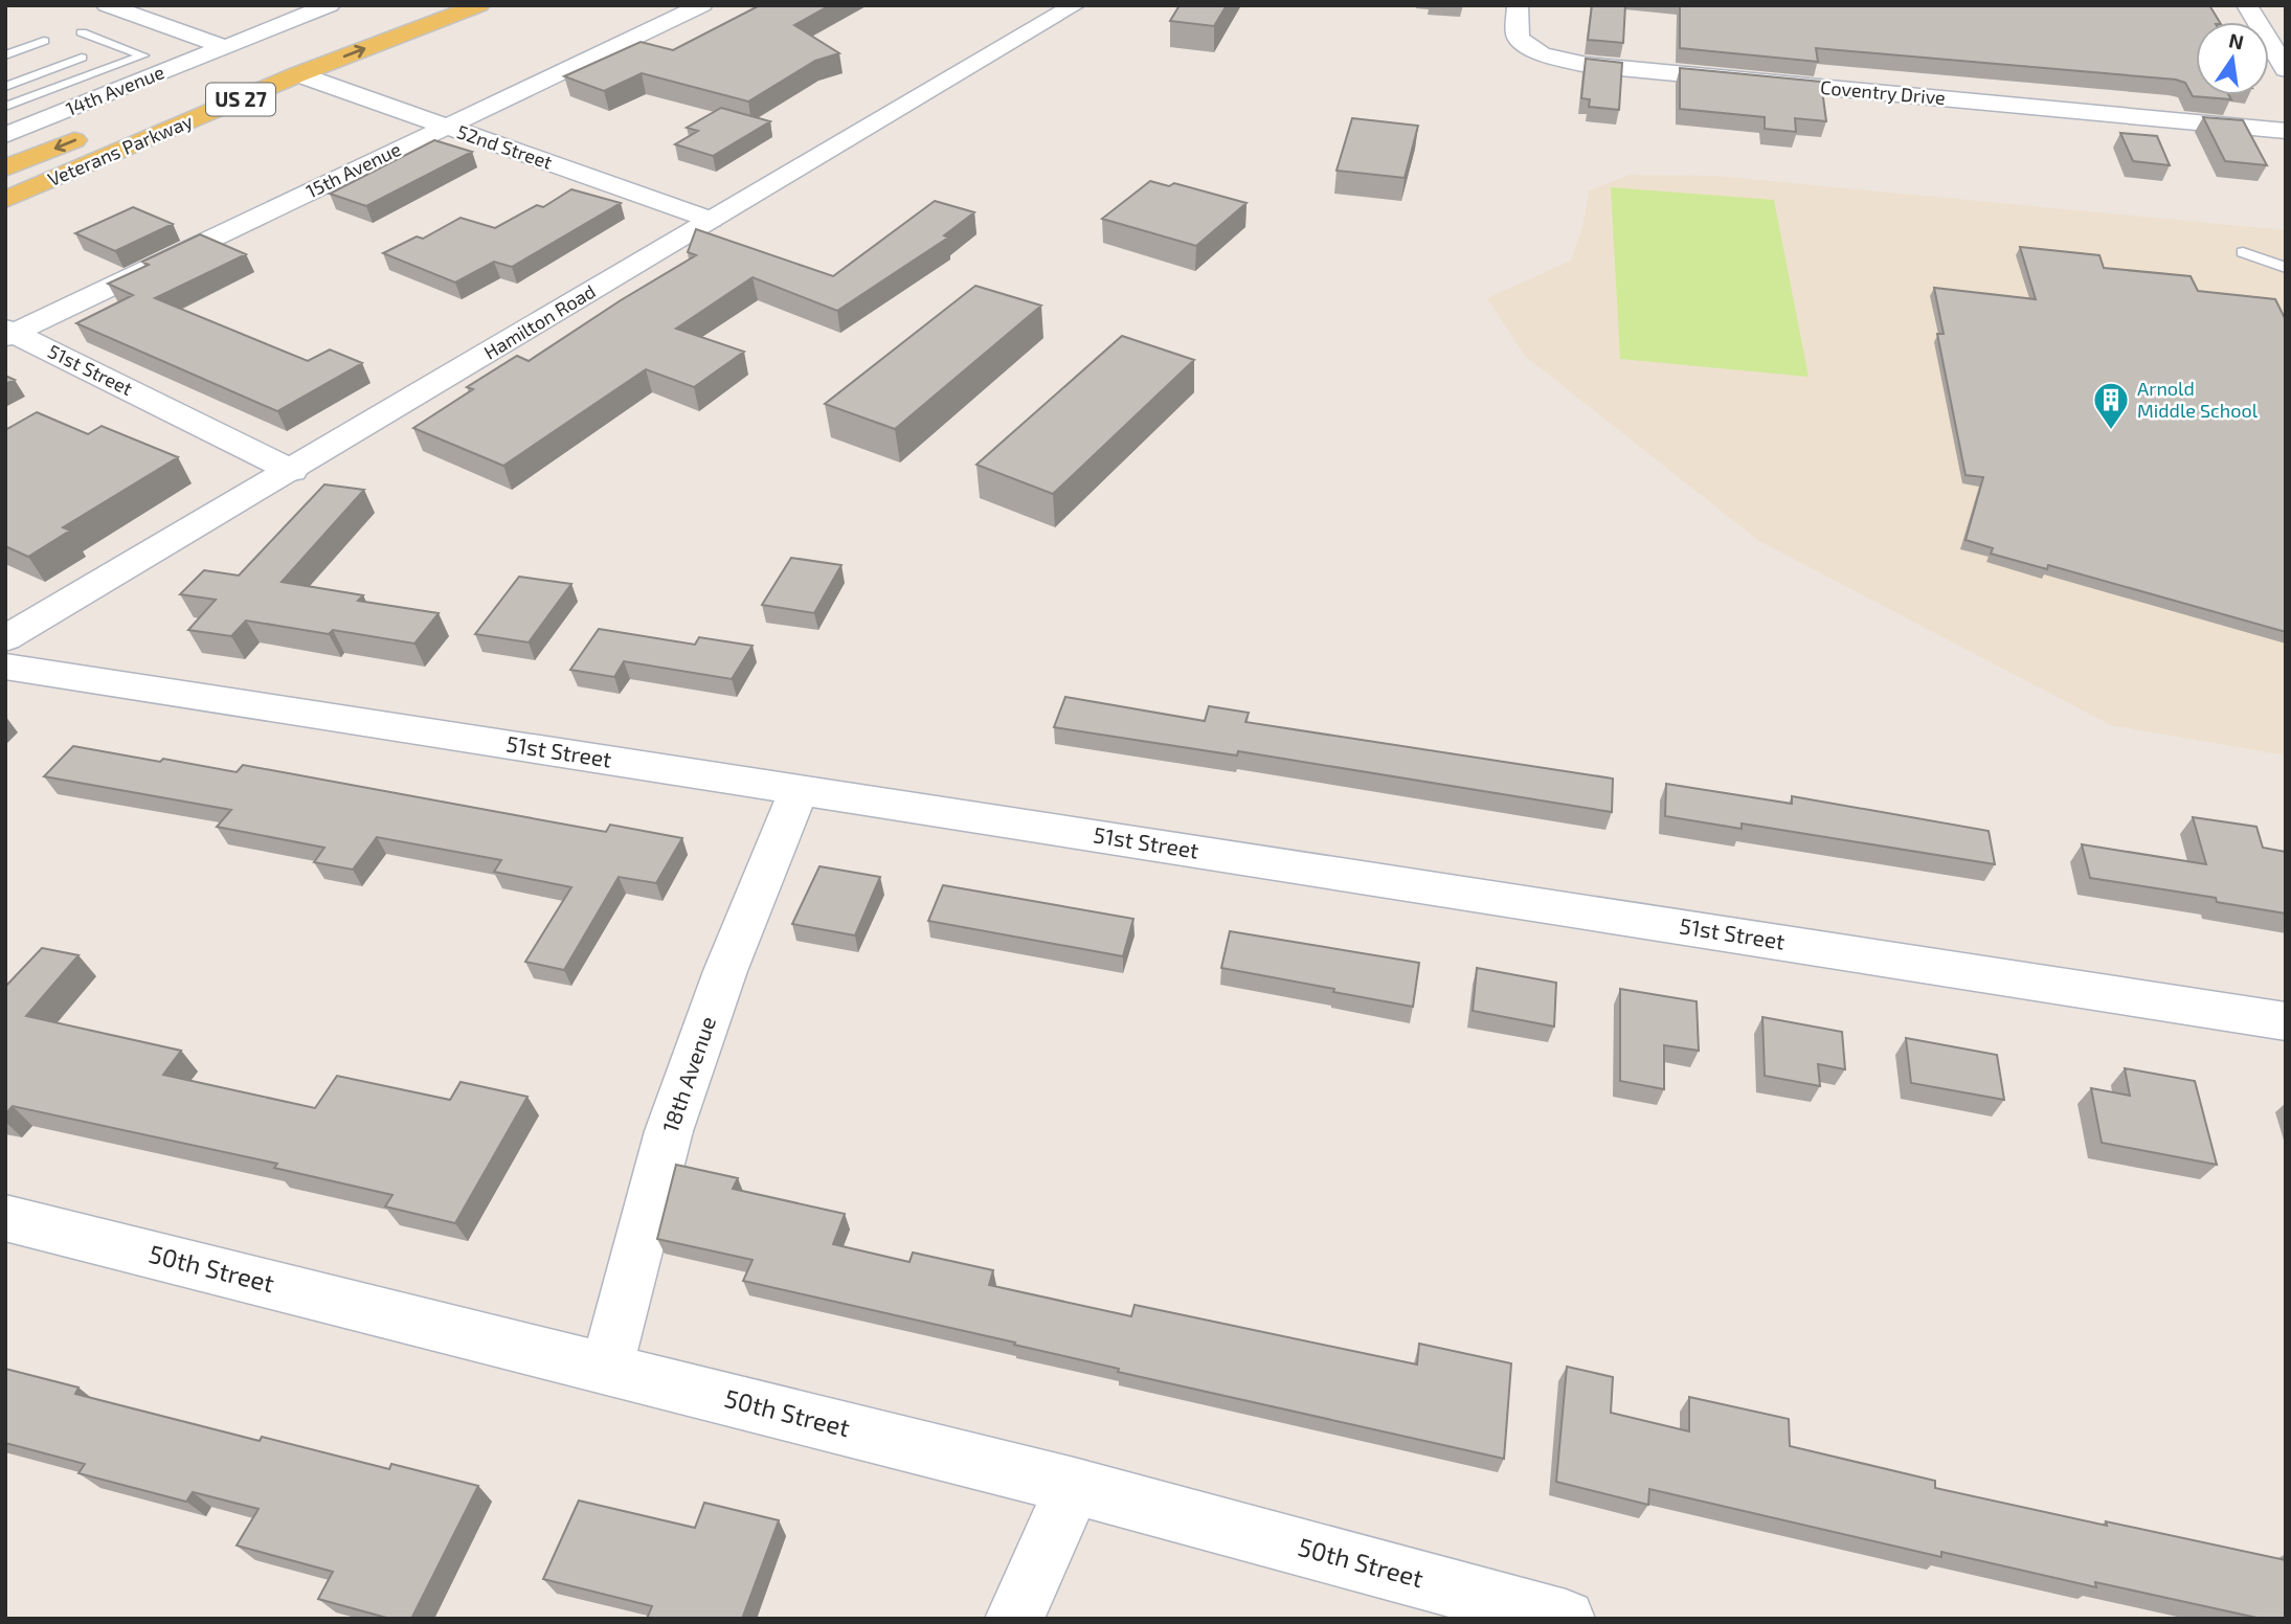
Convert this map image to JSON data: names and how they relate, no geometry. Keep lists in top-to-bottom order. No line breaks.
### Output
{"streets":{"main road":["US 27","Veterans Parkway"],"street":["14th Avenue","Coventry Drive","52nd Street","15th Avenue","Hamilton Road","51st Street","18th Avenue","50th Street"]},"crossings":[["52nd Street","Veterans Parkway"],["52nd Street","15th Avenue"],["52nd Street","Hamilton Road"],["15th Avenue","51st Street"],["Hamilton Road","51st Street"],["51st Street","18th Avenue"],["18th Avenue","50th Street"]],"places":{"building":["Arnold Middle School"]},"north":"top"}
